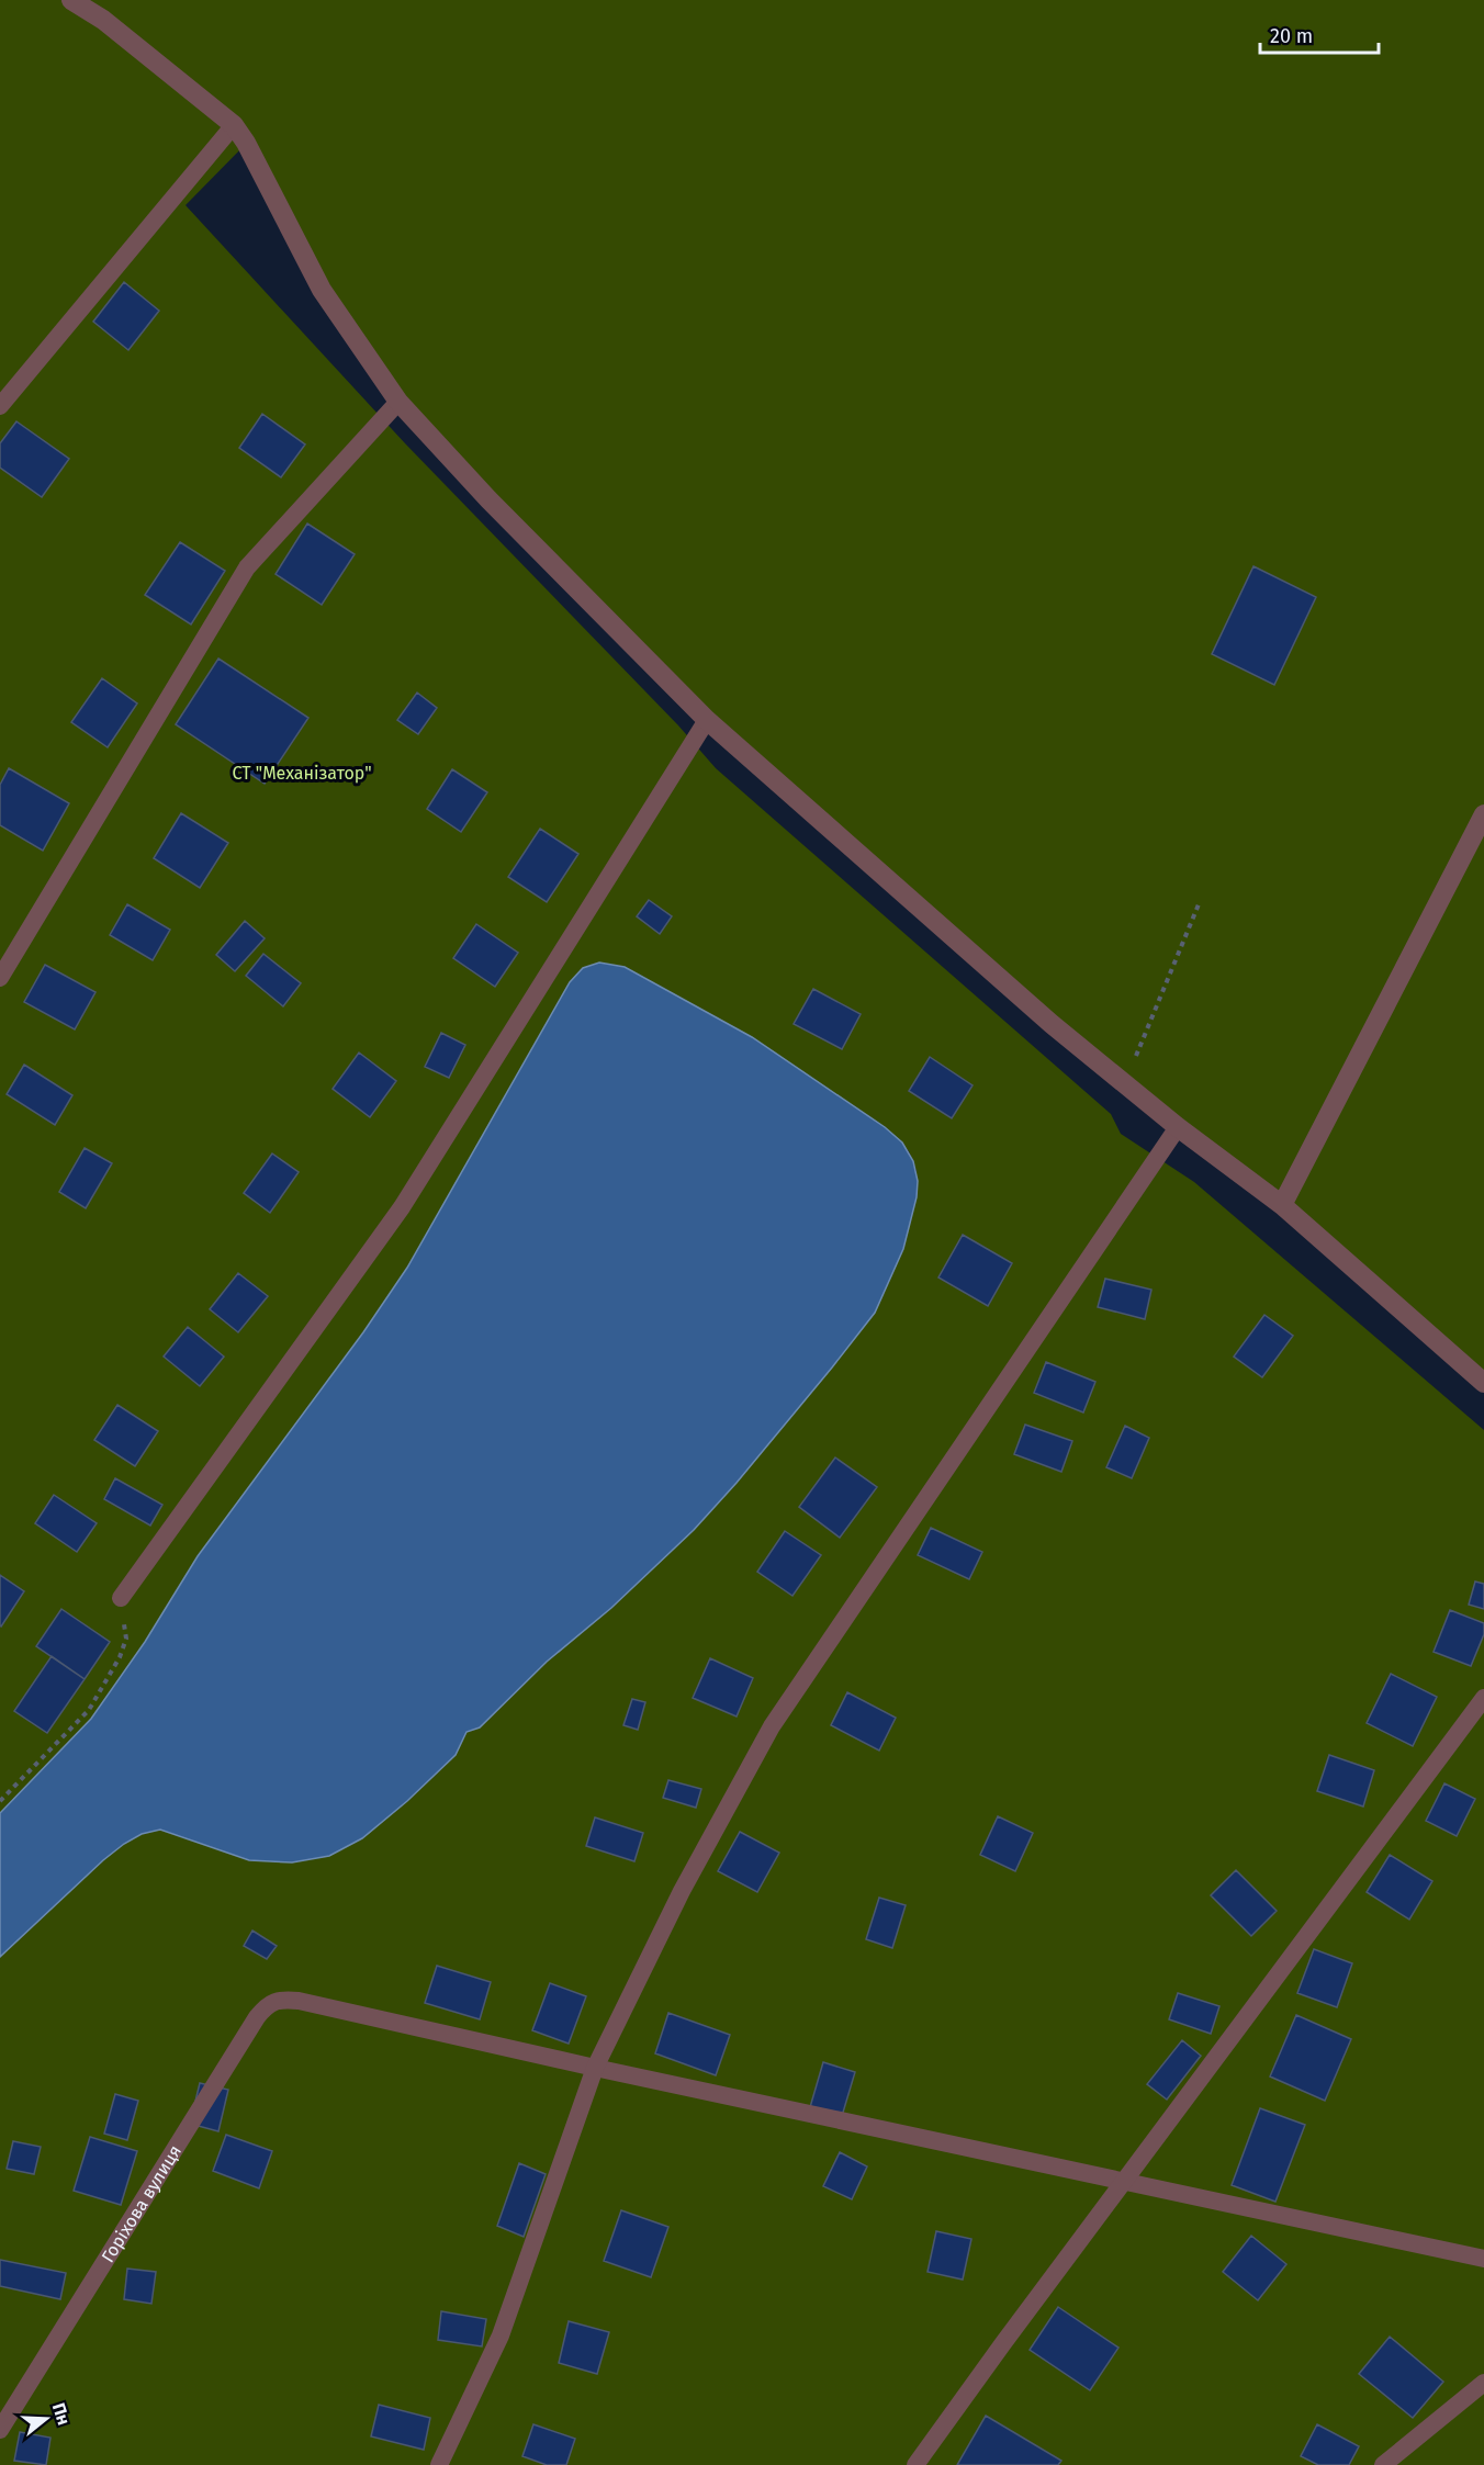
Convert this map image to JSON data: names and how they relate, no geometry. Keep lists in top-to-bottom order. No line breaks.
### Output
{"streets":{"lane":["Горіхова вулиця"]},"parks":["СТ \"Механізатор\""],"scale_bar":"20 m","north":"right"}
